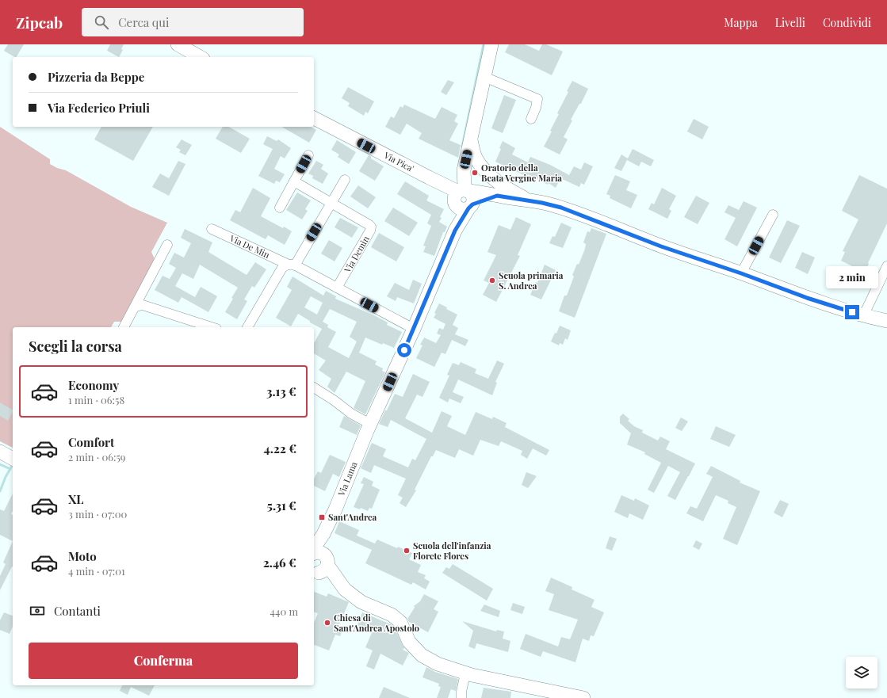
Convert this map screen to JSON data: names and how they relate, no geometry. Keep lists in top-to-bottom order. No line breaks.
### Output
{"streets":{"street":["Via Pica'","Via De Min","Via Demin","Via Lama"]},"crossings":[["Via Pica'","Via Lama"]],"places":{"other":["Oratorio della Beata Vergine Maria","Scuola primaria S. Andrea","Scuola dell'infanzia Florete Flores","Chiesa di Sant'Andrea Apostolo"],"transit":["Sant'Andrea"]},"page":{"header":"Zipcab","search":"Cerca qui","nav":["Mappa","Livelli","Condividi"],"banner":["Pizzeria da Beppe","Via Federico Priuli"],"bubble":"2 min","heading":"Scegli la corsa","list":[{"name":"Economy","note":"1 min · 06:58","value":"3.13 €"},{"name":"Comfort","note":"2 min · 06:59","value":"4.22 €"},{"name":"XL","note":"3 min · 07:00","value":"5.31 €"},{"name":"Moto","note":"4 min · 07:01","value":"2.46 €"}],"pay":["Contanti","440 m"],"buttons":"Conferma"}}
